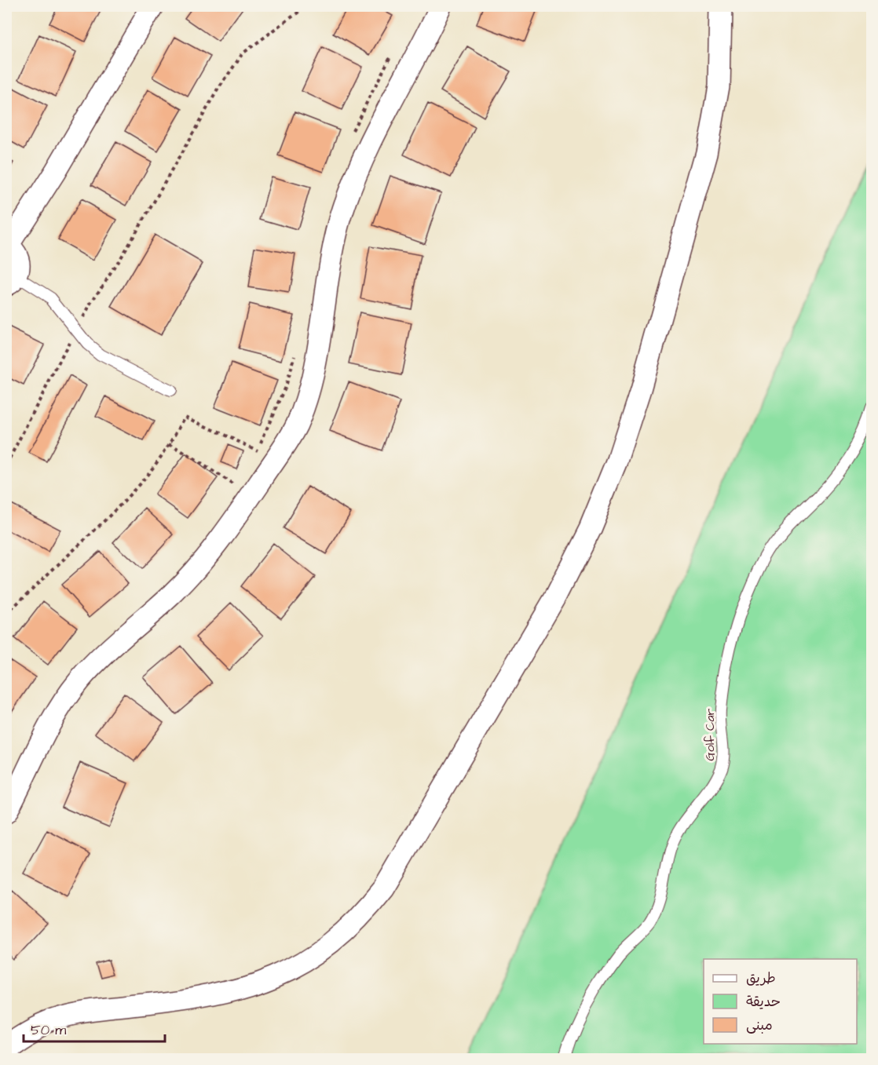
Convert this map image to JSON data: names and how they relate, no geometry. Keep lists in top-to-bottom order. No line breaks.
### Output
{"streets":{"lane":["Golf Car"]},"legend":["طريق","حديقة","مبنى"],"scale_bar":"50 m"}
